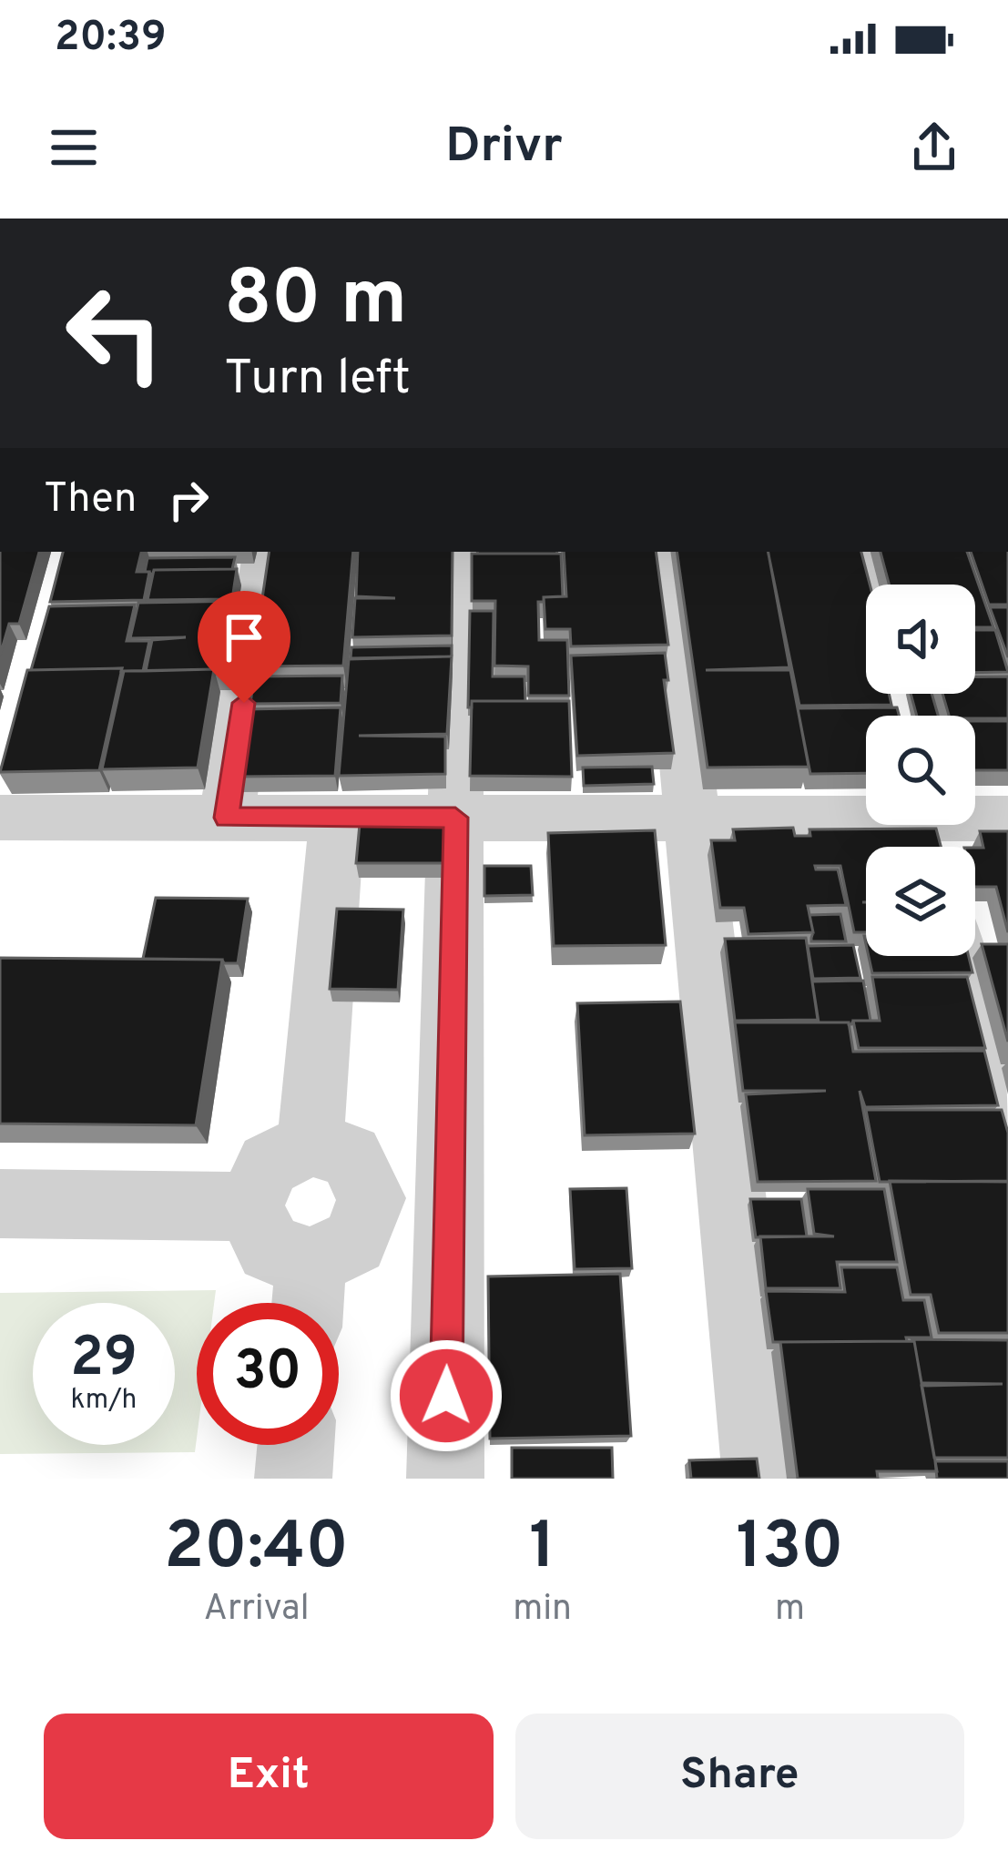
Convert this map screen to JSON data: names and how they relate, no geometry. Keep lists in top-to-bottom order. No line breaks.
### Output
{"page":{"status":"20:39","header":"Drivr","turn":["80 m","Turn left"],"then":"Then","speed":"29 km/h","limit":"30","eta":["20:40","Arrival","1","min","130","m"],"buttons":["Exit","Share"]}}
